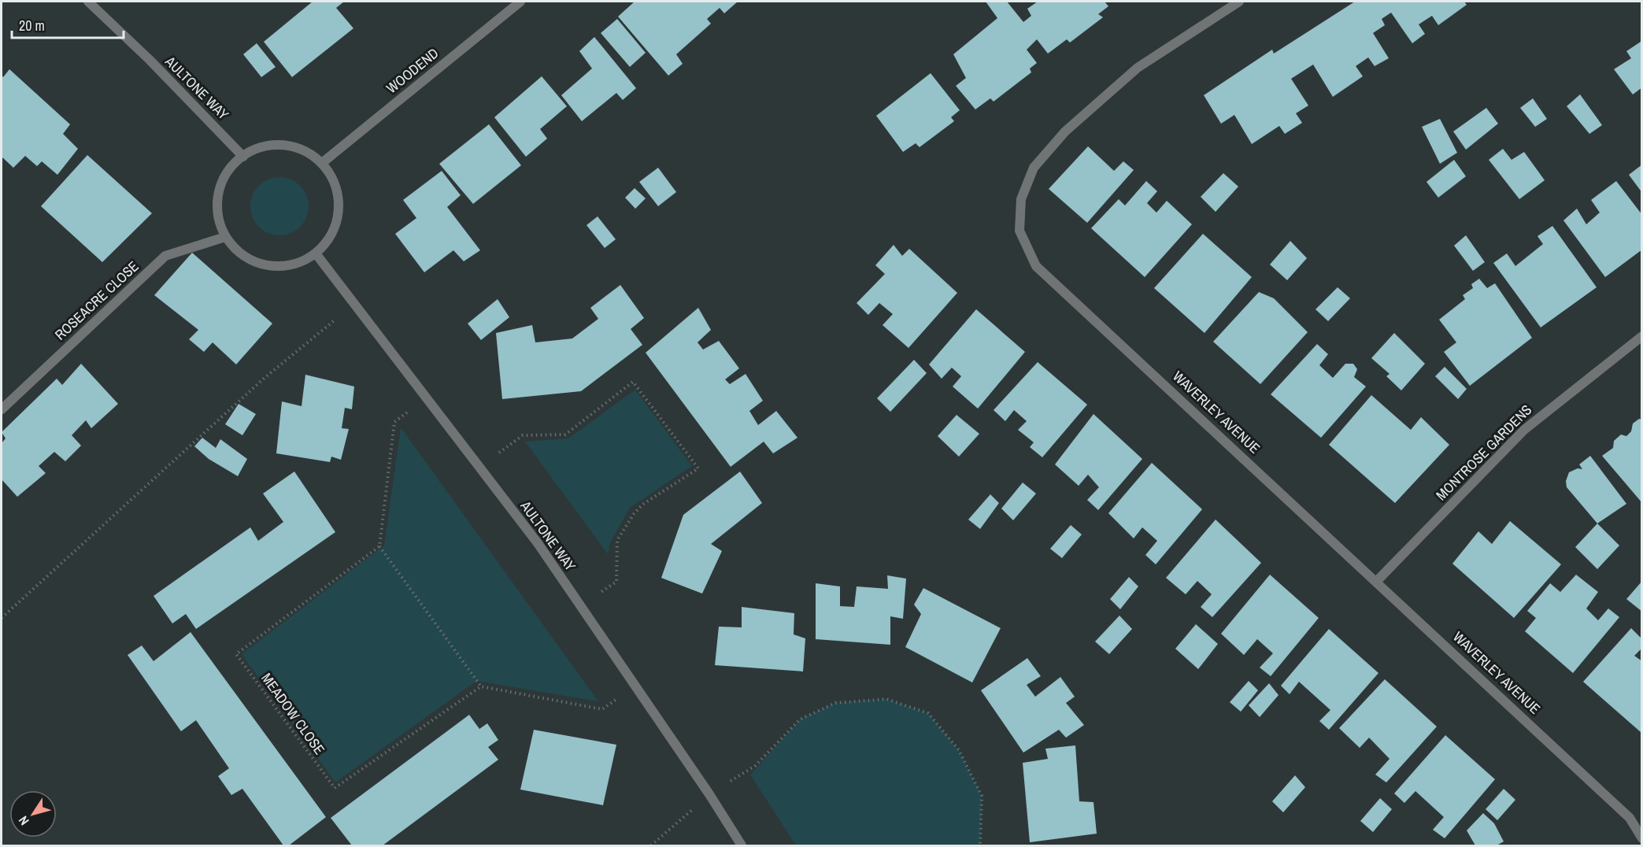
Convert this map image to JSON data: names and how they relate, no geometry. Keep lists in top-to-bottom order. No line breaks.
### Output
{"streets":{"street":["WOODEND","AULTONE WAY","ROSEACRE CLOSE","WAVERLEY AVENUE","MONTROSE GARDENS"],"path":["MEADOW CLOSE"]},"crossings":[["WOODEND","AULTONE WAY"],["WOODEND","ROSEACRE CLOSE"],["AULTONE WAY","ROSEACRE CLOSE"],["WAVERLEY AVENUE","MONTROSE GARDENS"]],"scale_bar":"20 m","north":"bottom left"}
